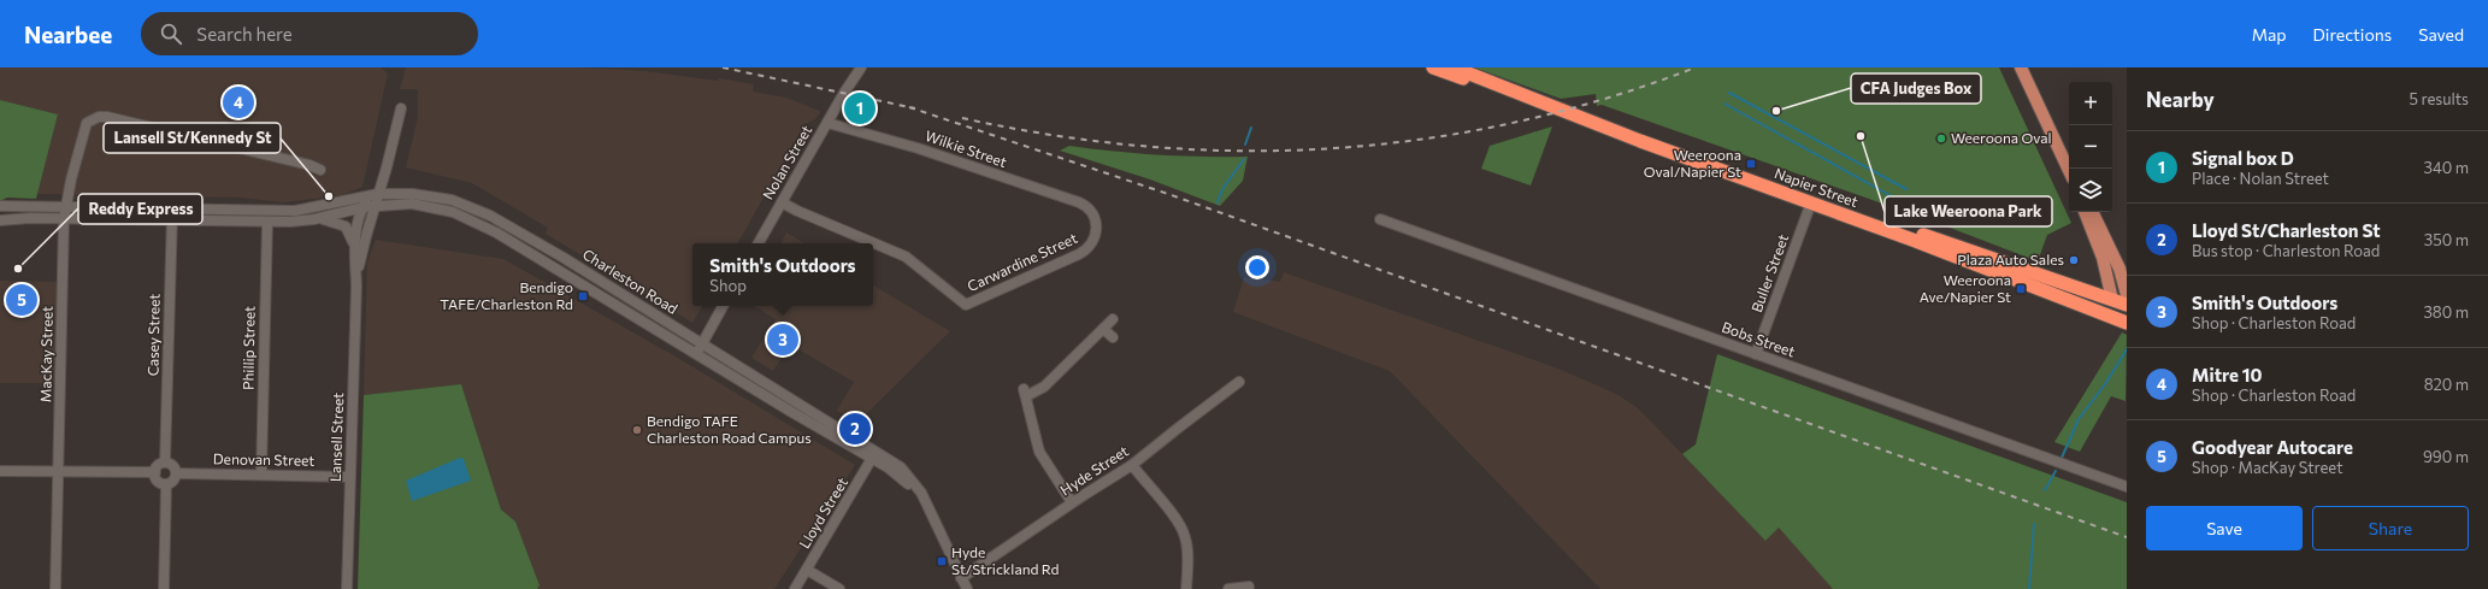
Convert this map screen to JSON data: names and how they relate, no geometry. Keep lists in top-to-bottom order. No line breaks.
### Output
{"streets":{"highway":["Napier Street"],"street":["Wilkie Street","Nolan Street","Carwardine Street","Buller Street","Charleston Road","Casey Street","Bobs Street","Phillip Street","MacKay Street","Lansell Street","Denovan Street","Hyde Street","Lloyd Street"]},"crossings":[["Wilkie Street","Nolan Street"],["Wilkie Street","Carwardine Street"],["Nolan Street","Carwardine Street"],["Napier Street","Buller Street"],["Buller Street","Bobs Street"],["Charleston Road","Casey Street"],["Charleston Road","MacKay Street"],["Charleston Road","Lansell Street"],["Charleston Road","Lloyd Street"],["Casey Street","Denovan Street"],["Phillip Street","Denovan Street"],["Lansell Street","Denovan Street"]],"places":{"other":["CFA Judges Box","Lake Weeroona Park","Weeroona Oval","Lansell St/Kennedy St","Plaza Auto Sales","Reddy Express","Bendigo TAFE Charleston Road Campus"],"transit":["Weeroona Oval/Napier St","Weeroona Ave/Napier St","Bendigo TAFE/Charleston Rd","Hyde St/Strickland Rd"]},"page":{"header":"Nearbee","search":"Search here","nav":["Map","Directions","Saved"],"heading":["Nearby","5 results"],"map_buttons":["+","−"],"pins":["4","1","5","3","2"],"list":[{"mark":"1","name":"Signal box D","note":"Place · Nolan Street","value":"340 m"},{"mark":"2","name":"Lloyd St/Charleston St","note":"Bus stop · Charleston Road","value":"350 m"},{"mark":"3","name":"Smith's Outdoors","note":"Shop · Charleston Road","value":"380 m"},{"mark":"4","name":"Mitre 10","note":"Shop · Charleston Road","value":"820 m"},{"mark":"5","name":"Goodyear Autocare","note":"Shop · MacKay Street","value":"990 m"}],"popup":["Smith's Outdoors","Shop"],"buttons":["Save","Share"]}}
